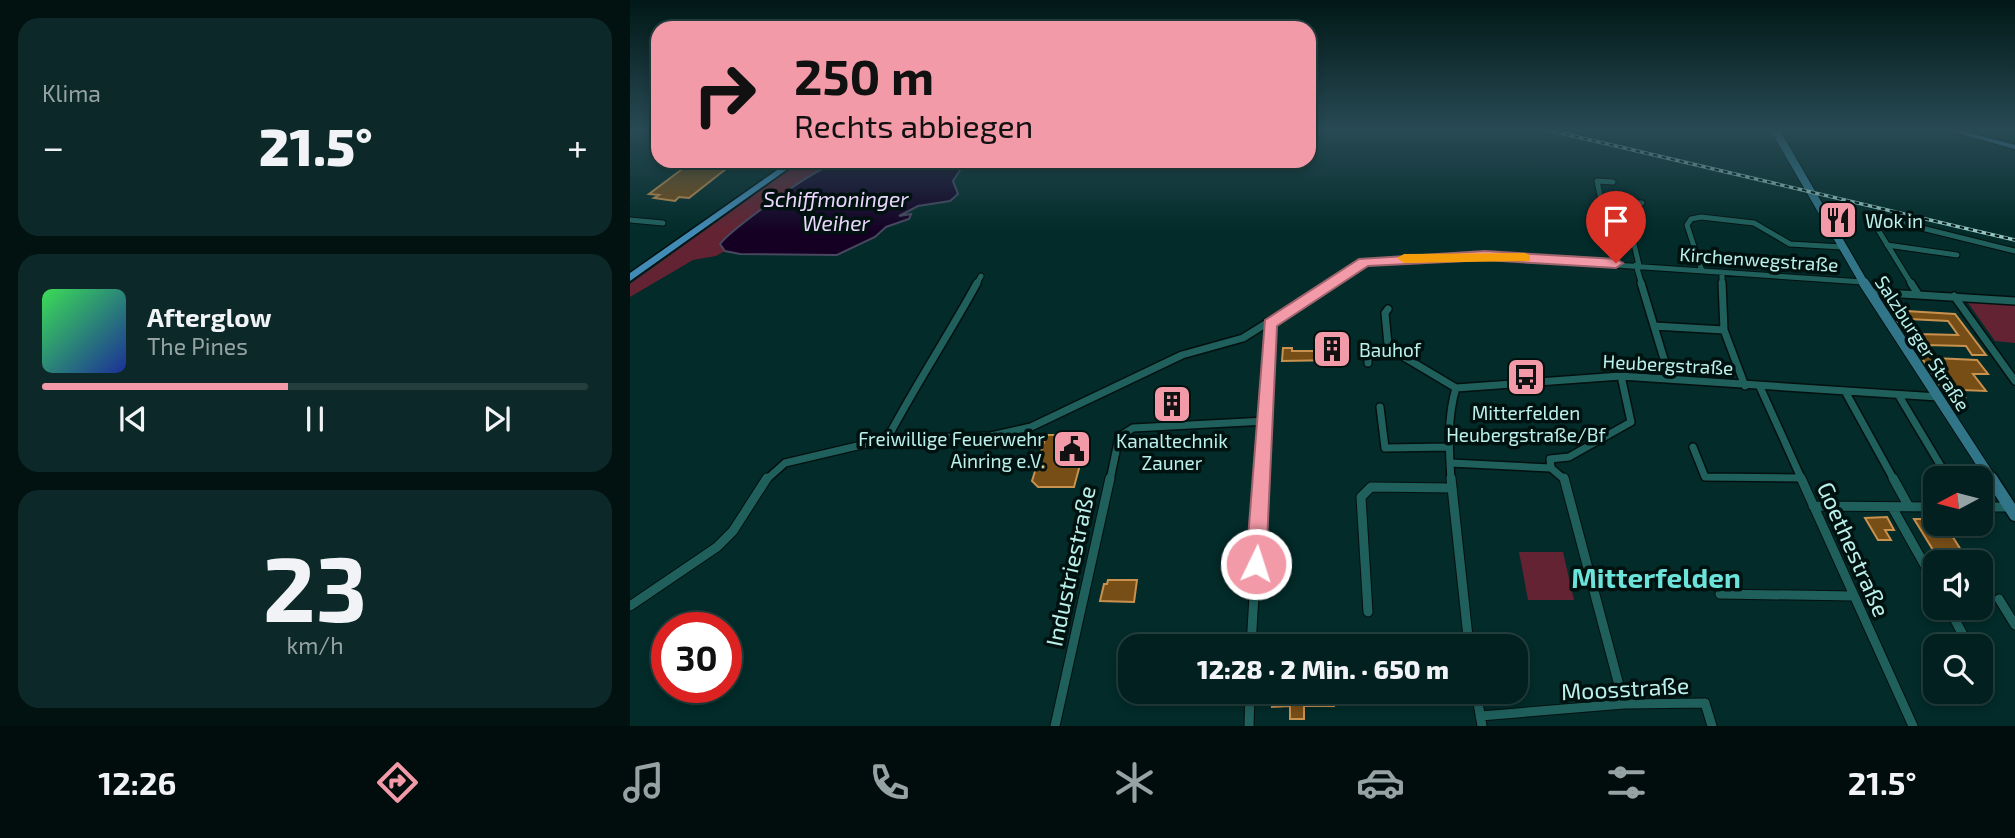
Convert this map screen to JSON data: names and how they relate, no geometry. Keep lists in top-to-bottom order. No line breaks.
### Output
{"streets":{"street":["Kirchenwegstraße","Salzburger Straße","Heubergstraße","Goethestraße","Industriestraße","Moosstraße"]},"crossings":[["Kirchenwegstraße","Salzburger Straße"],["Salzburger Straße","Heubergstraße"],["Heubergstraße","Goethestraße"]],"districts":["Mitterfelden"],"water":["Schiffmoninger Weiher"],"places":{"restaurant":["Wok in"],"building":["Bauhof","Kanaltechnik Zauner"],"bus stop":["Mitterfelden Heubergstraße/Bf"],"public building":["Freiwillige Feuerwehr Ainring e.V."]},"north":"left","page":{"tile":["Klima",["23","km/h"]],"turn":["250 m","Rechts abbiegen"],"heat":["−","21.5°","+"],"song":["Afterglow","The Pines"],"limit":"30","trip":"12:28 · 2 Min. · 650 m","tabs":["12:26","21.5°"]}}
